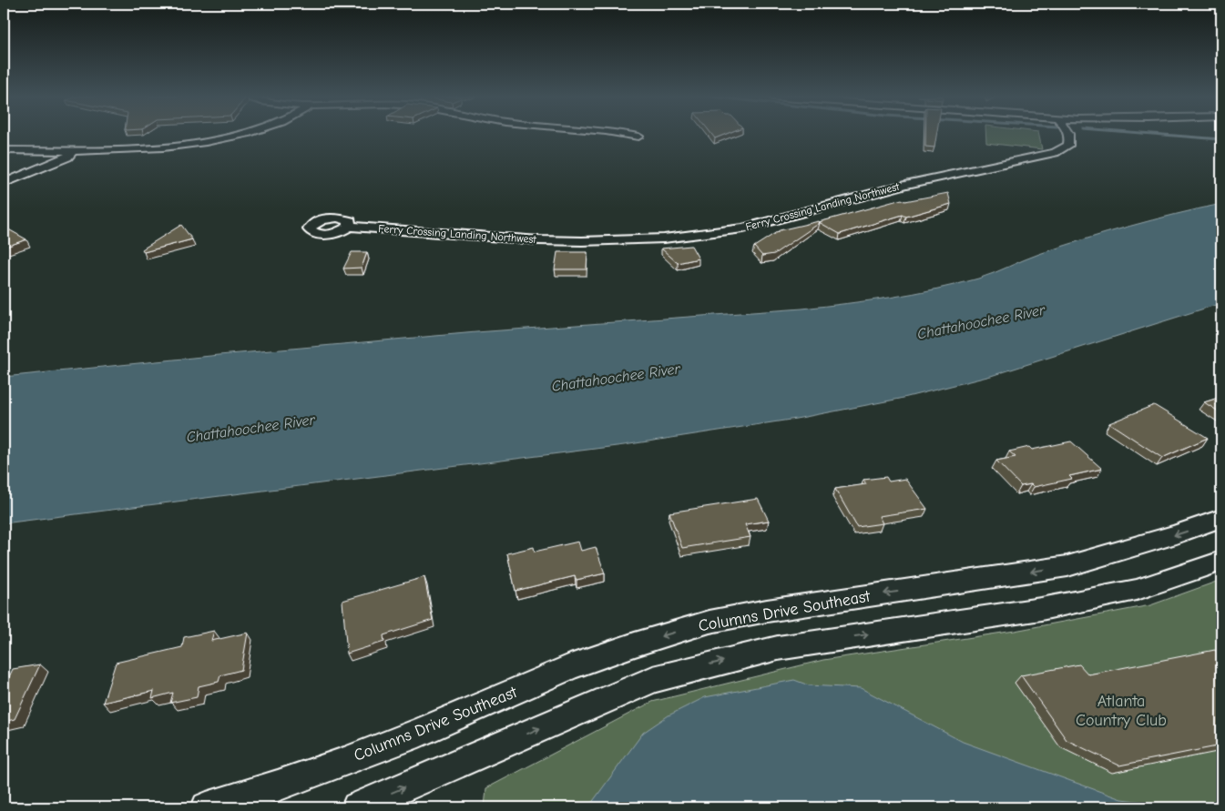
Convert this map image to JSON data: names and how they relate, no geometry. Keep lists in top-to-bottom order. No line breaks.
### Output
{"streets":{"street":["Ferry Crossing Landing Northwest","Columns Drive Southeast"]},"water":["Chattahoochee River"],"parks":["Atlanta Country Club"]}
